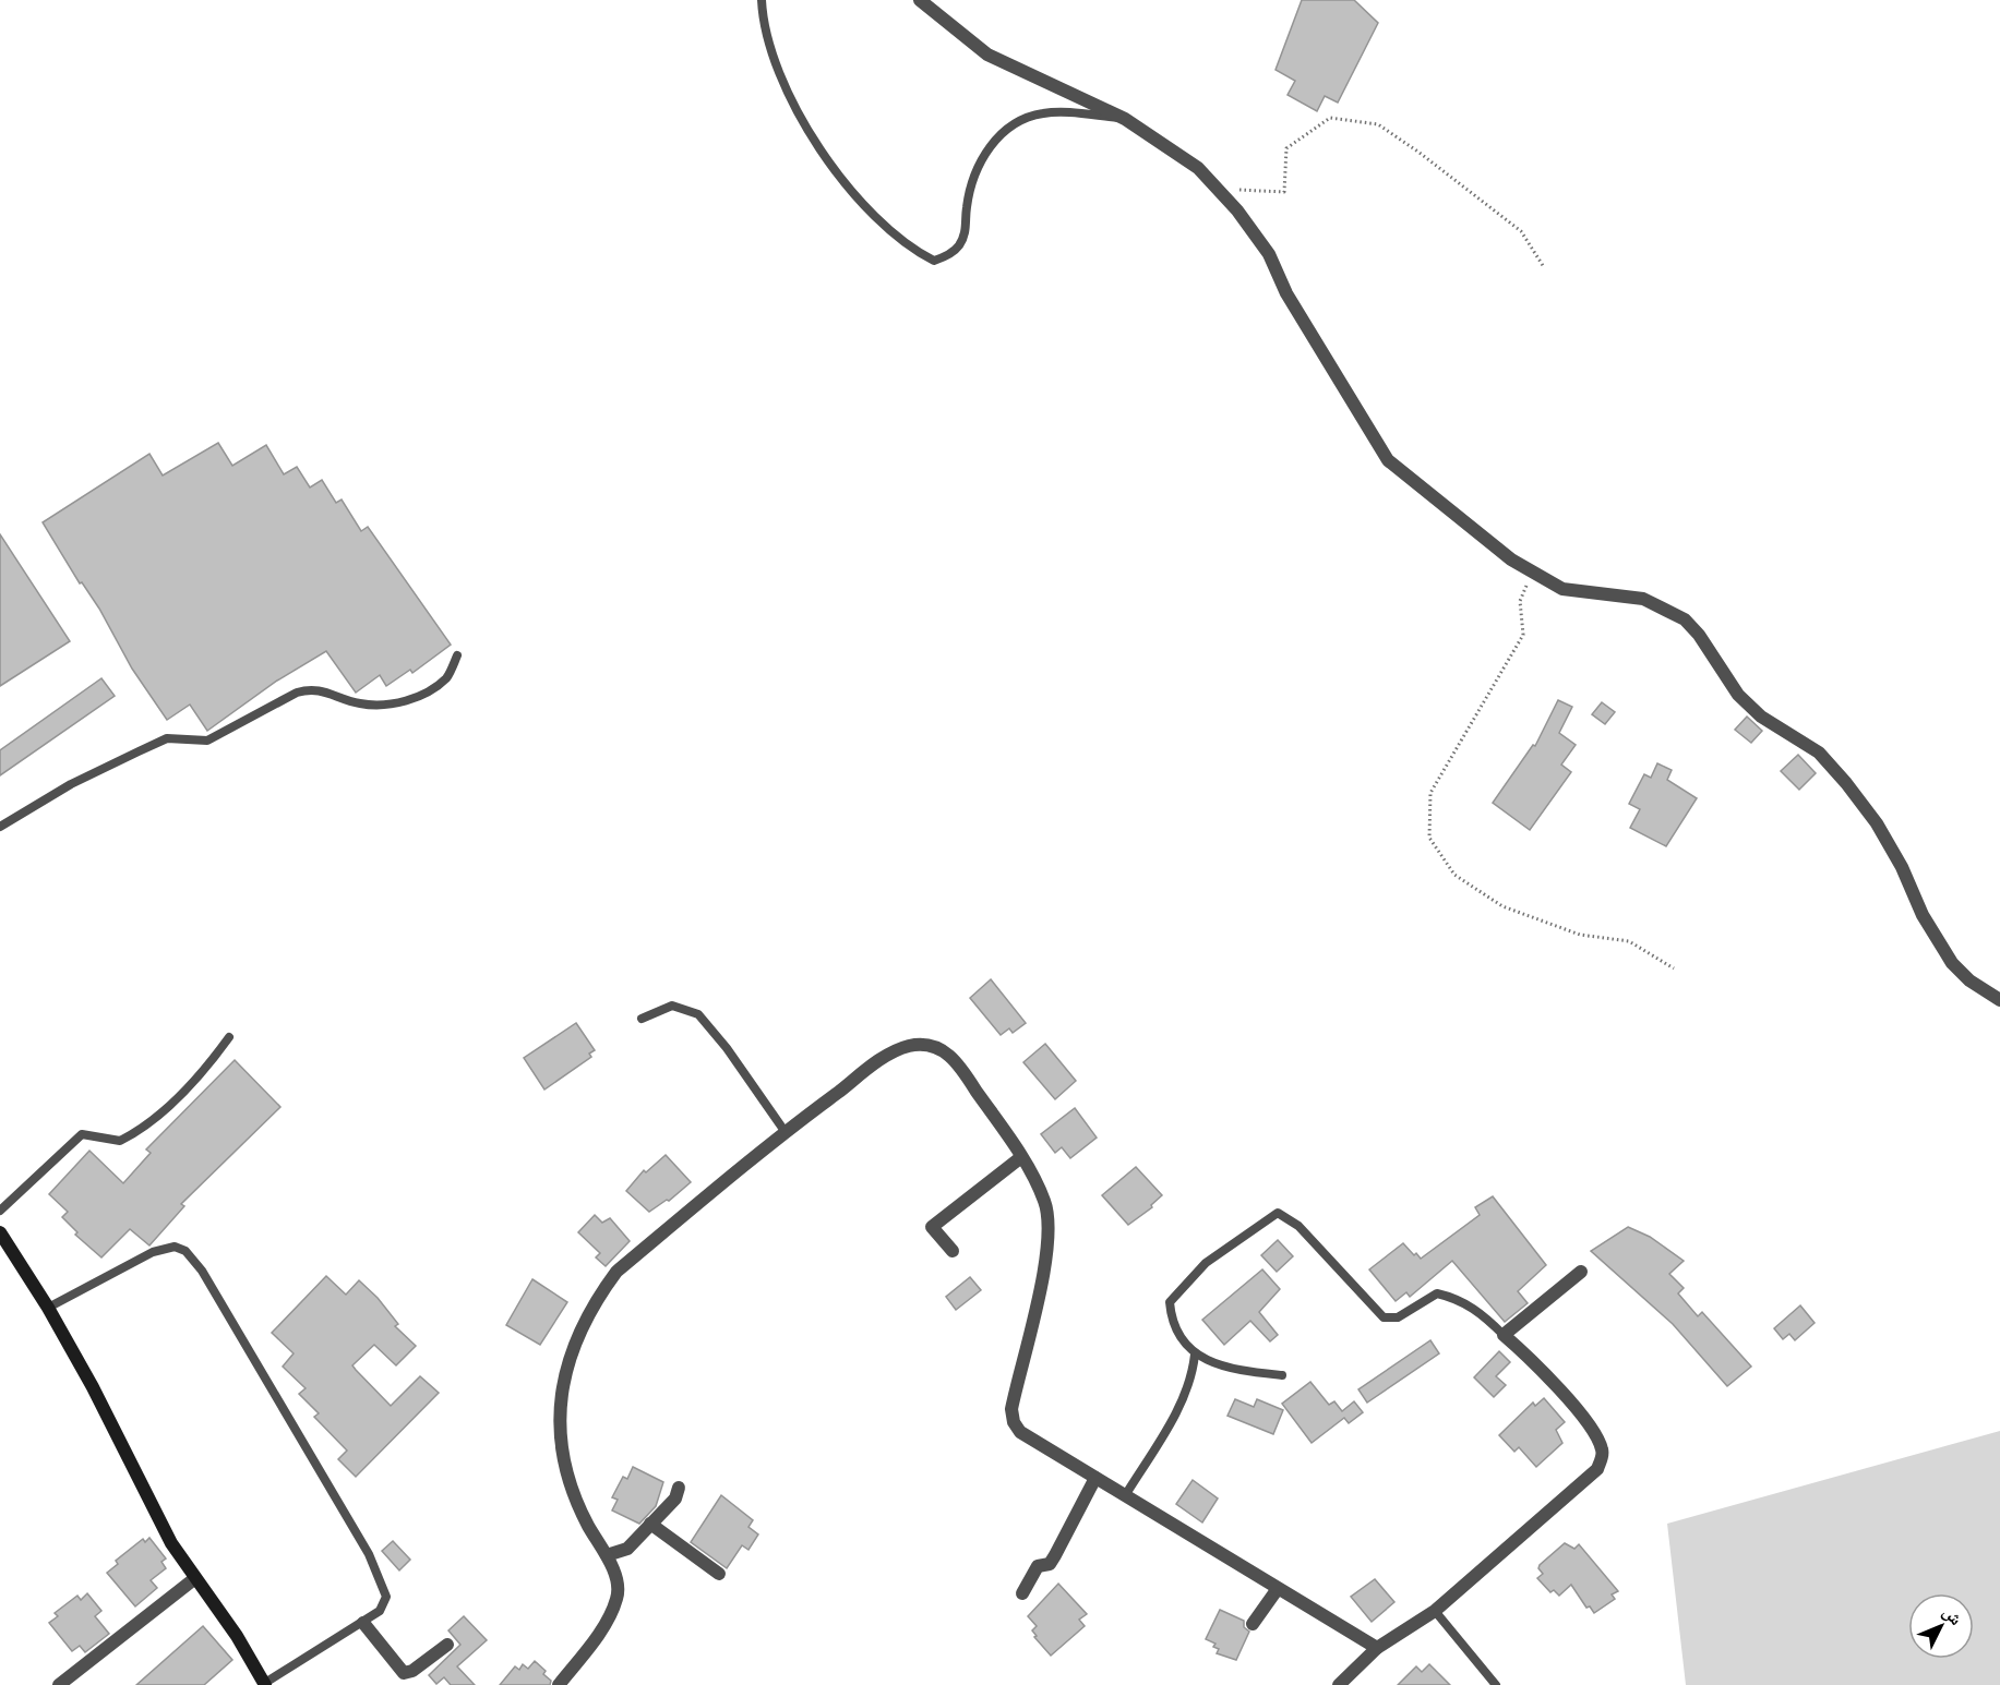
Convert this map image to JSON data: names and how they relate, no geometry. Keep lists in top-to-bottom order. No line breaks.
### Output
{"north":"top right"}
